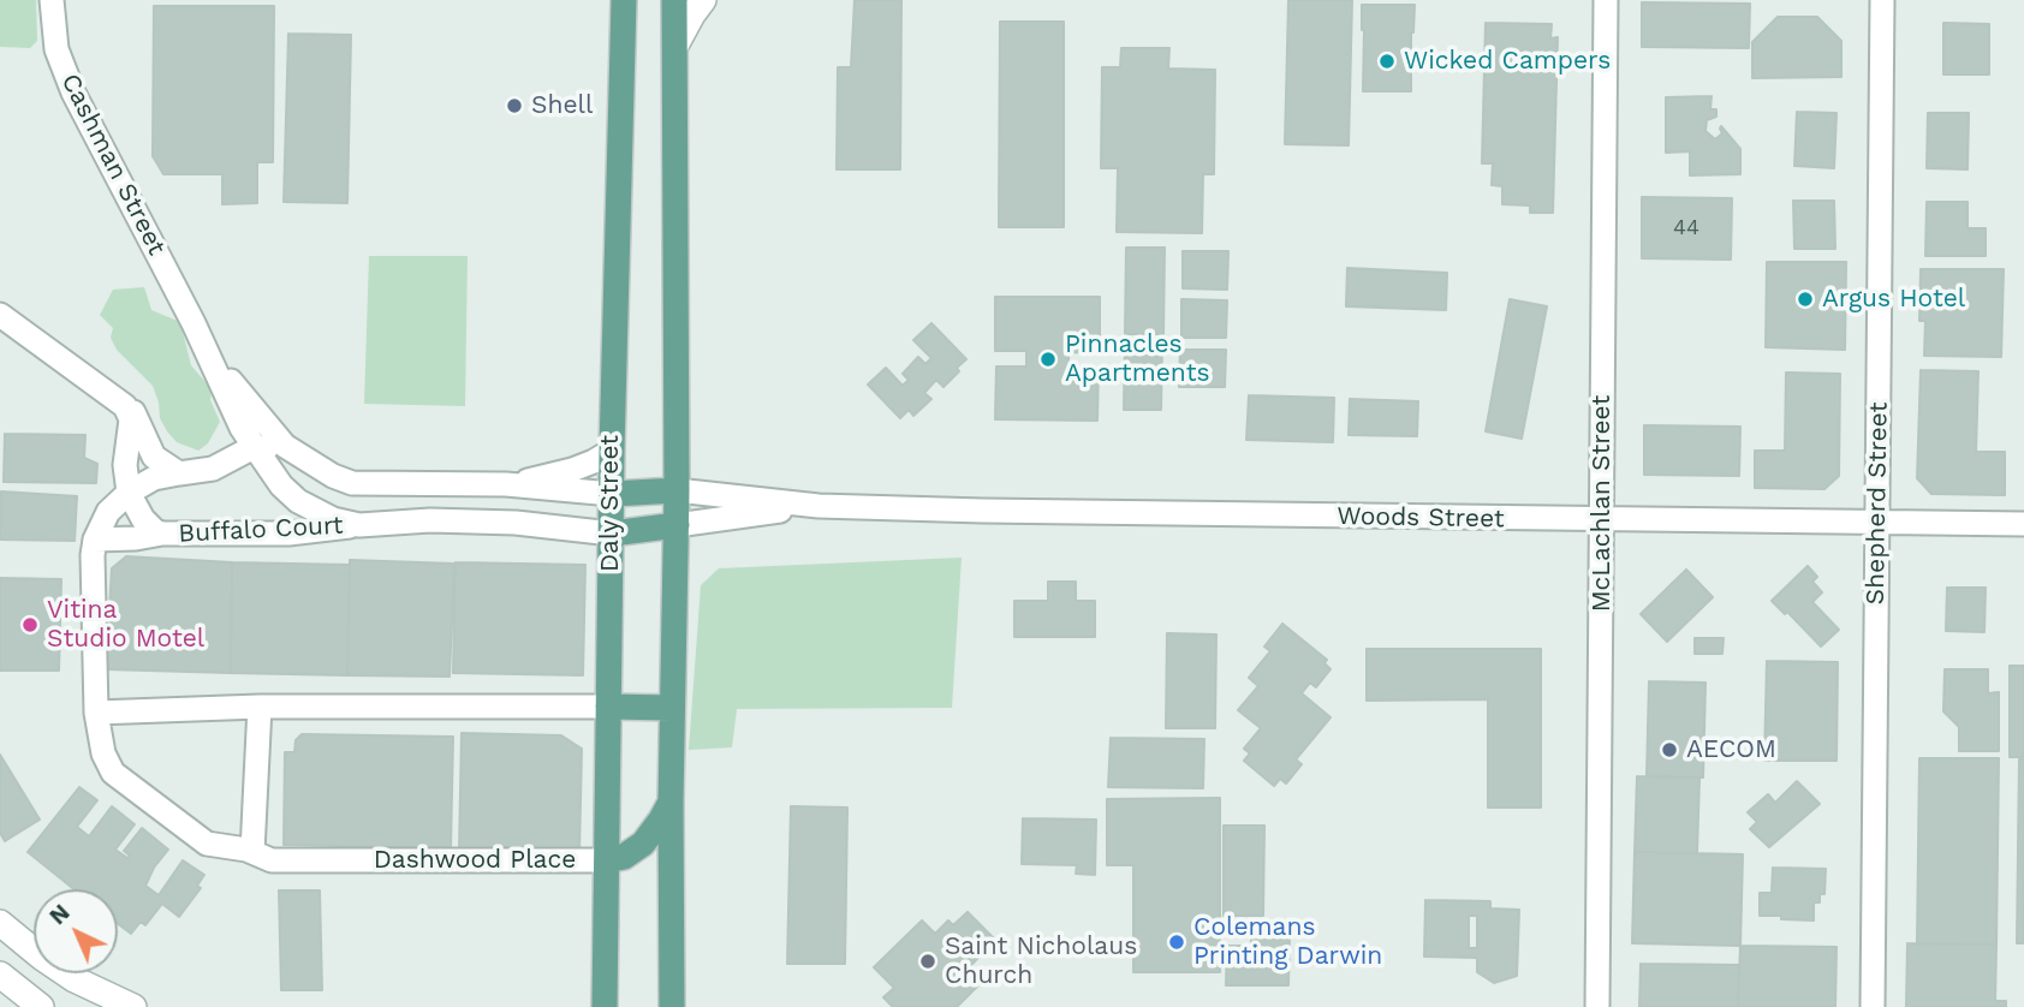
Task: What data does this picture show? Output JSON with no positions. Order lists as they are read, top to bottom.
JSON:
{
  "streets": {
    "main road": ["Daly Street", "Dashwood Place"],
    "street": [
      "Cashman Street",
      "McLachlan Street",
      "Shepherd Street",
      "Woods Street",
      "Buffalo Court"
    ]
  },
  "crossings": [
    ["Daly Street", "Dashwood Place"],
    ["McLachlan Street", "Woods Street"],
    ["Shepherd Street", "Woods Street"],
    ["Buffalo Court", "Dashwood Place"]
  ],
  "places": [
    "Wicked Campers",
    "Shell",
    "Argus Hotel",
    "Pinnacles Apartments",
    "Vitina Studio Motel",
    "AECOM",
    "Colemans Printing Darwin",
    "Saint Nicholaus Church"
  ],
  "house_numbers": ["44"],
  "north": "top left"
}
